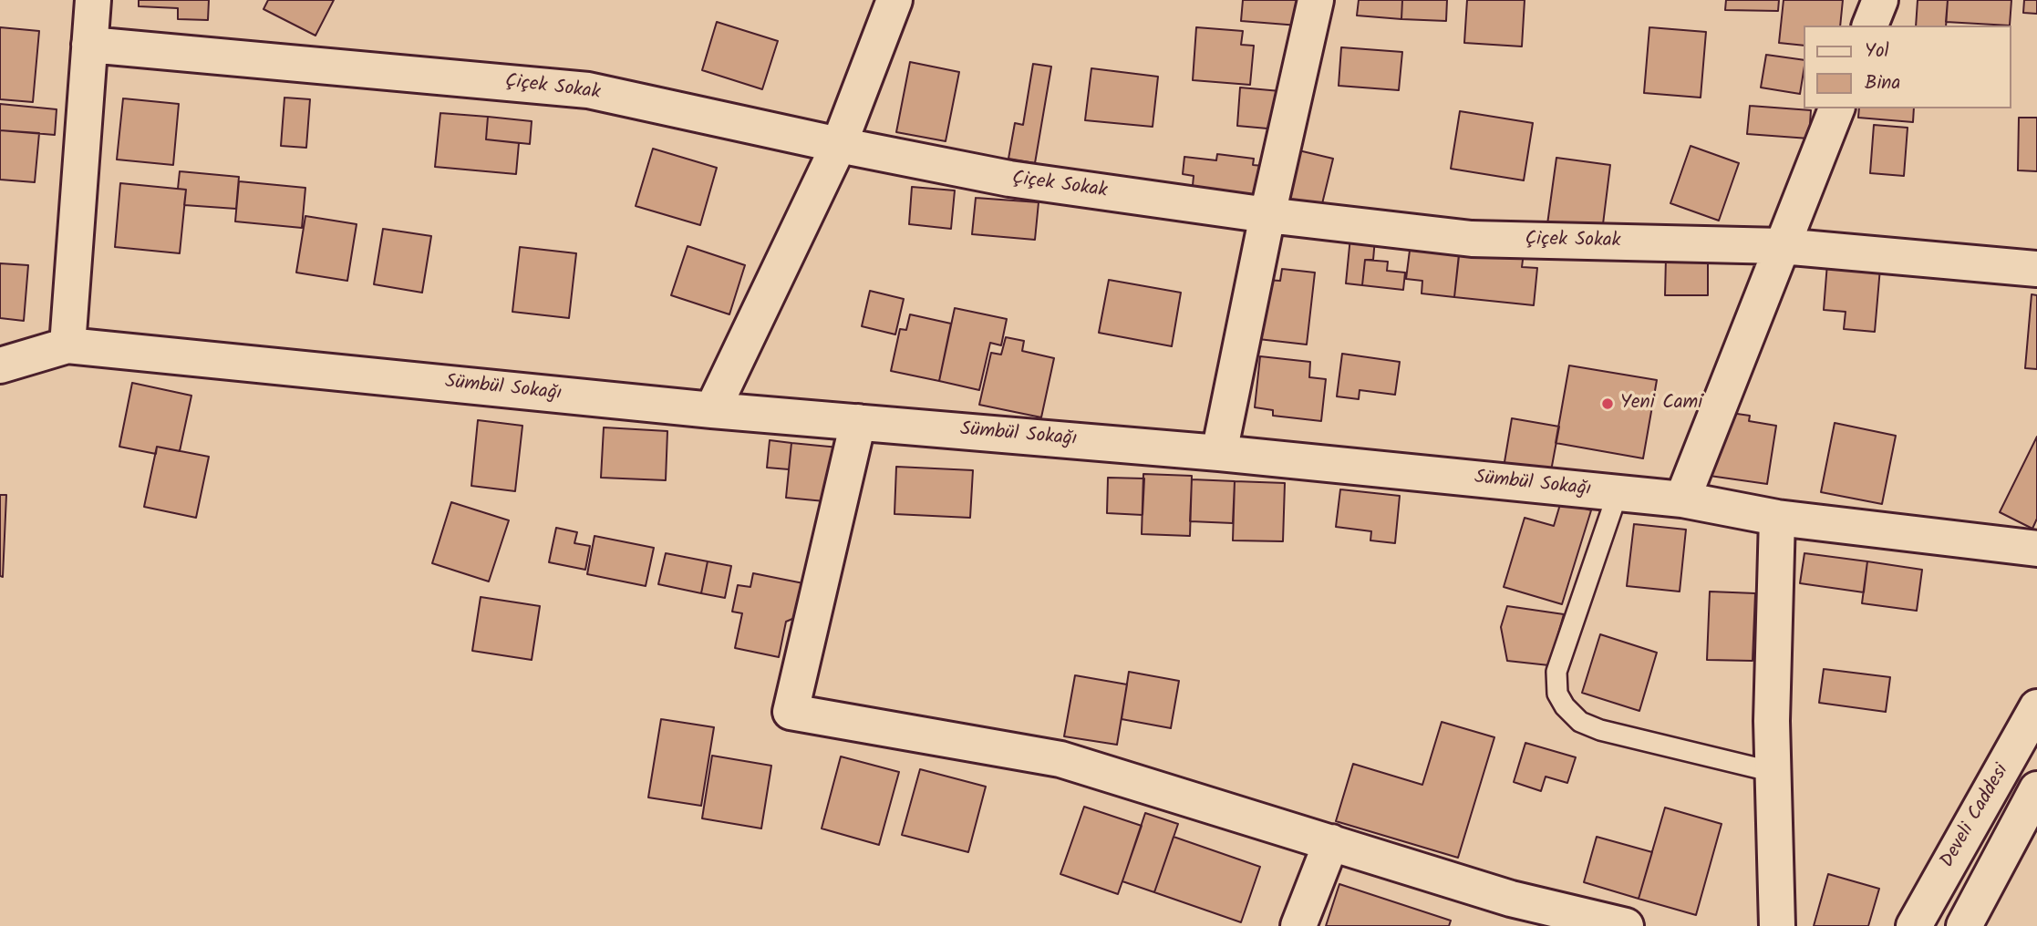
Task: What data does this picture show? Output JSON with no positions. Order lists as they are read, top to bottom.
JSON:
{
  "streets": {
    "street": ["Çiçek Sokak", "Sümbül Sokağı", "Develi Caddesi"]
  },
  "places": ["Yeni Cami"],
  "legend": ["Yol", "Bina"]
}
